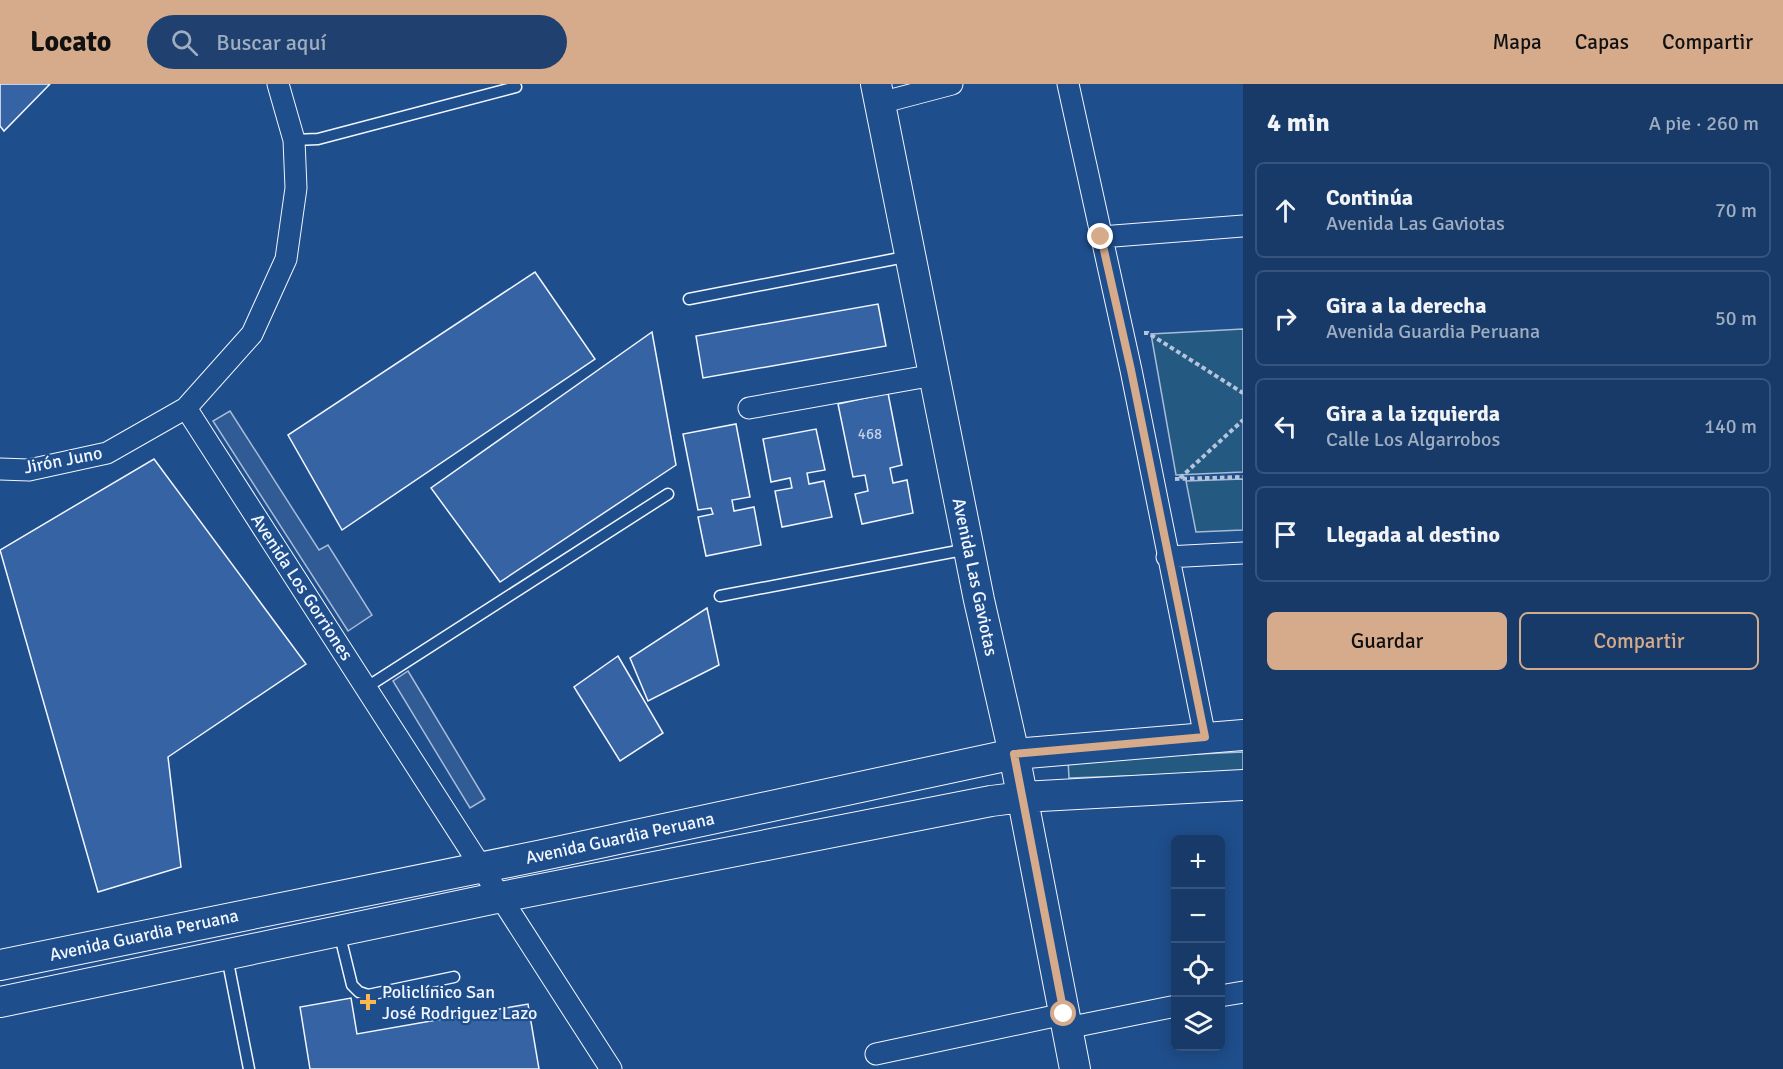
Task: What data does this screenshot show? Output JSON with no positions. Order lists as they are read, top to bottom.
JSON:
{
  "streets": {
    "street": [
      "Jirón Juno",
      "Avenida Las Gaviotas",
      "Avenida Los Gorriones",
      "Avenida Guardia Peruana"
    ]
  },
  "crossings": [
    ["Jirón Juno", "Avenida Los Gorriones"],
    ["Avenida Las Gaviotas", "Avenida Guardia Peruana"],
    ["Avenida Los Gorriones", "Avenida Guardia Peruana"]
  ],
  "places": {
    "health": ["Policlínico San José Rodriguez Lazo"]
  },
  "house_numbers": ["468"],
  "page": {
    "header": "Locato",
    "search": "Buscar aquí",
    "nav": ["Mapa", "Capas", "Compartir"],
    "heading": ["4 min", "A pie · 260 m"],
    "list": [
      ["Continúa", "Avenida Las Gaviotas", "70 m"],
      ["Gira a la derecha", "Avenida Guardia Peruana", "50 m"],
      ["Gira a la izquierda", "Calle Los Algarrobos", "140 m"],
      "Llegada al destino"
    ],
    "buttons": ["Guardar", "Compartir"],
    "map_buttons": ["+", "−"]
  }
}
